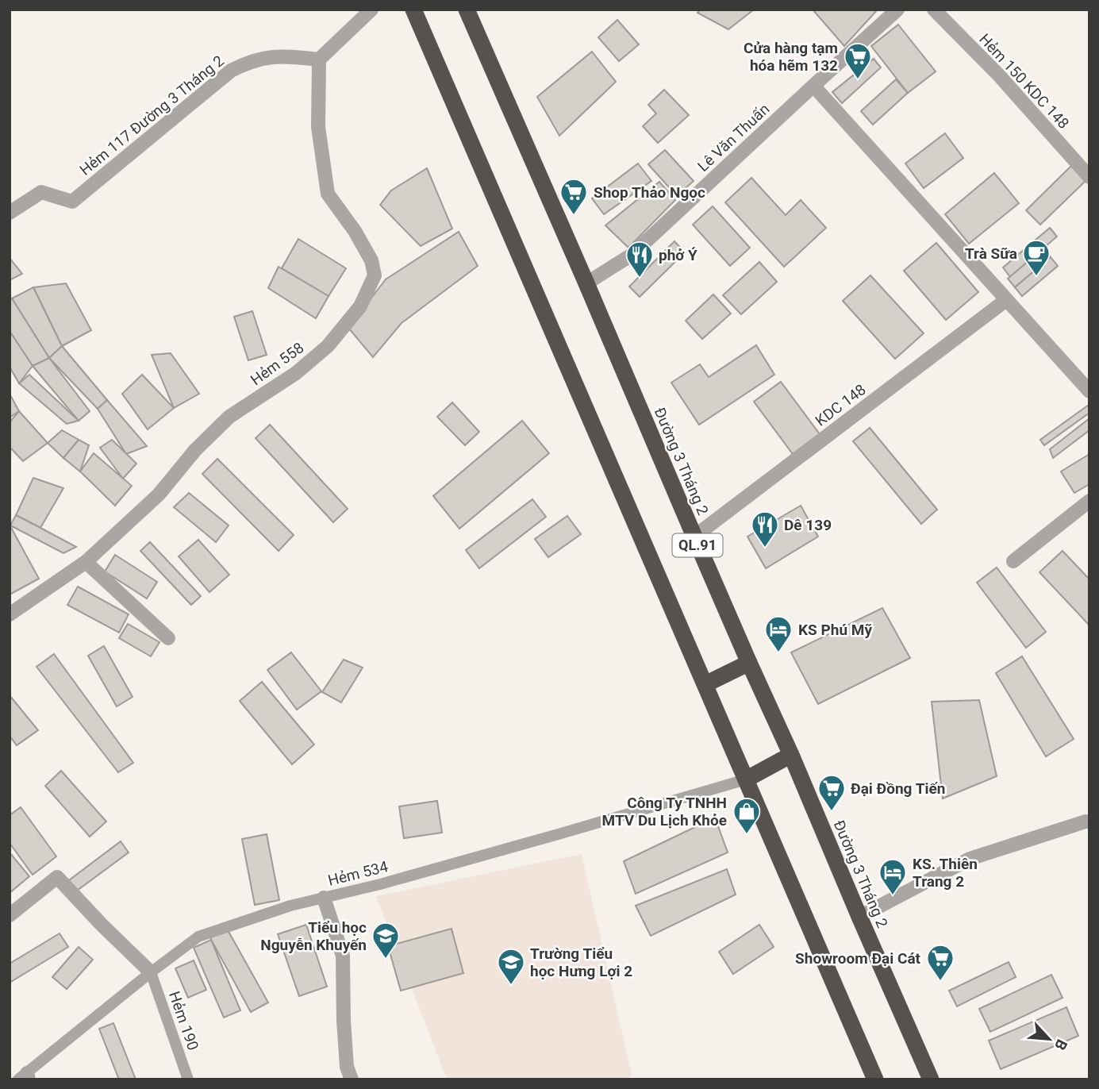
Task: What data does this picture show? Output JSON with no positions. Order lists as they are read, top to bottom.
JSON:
{
  "streets": {
    "highway": ["Đường 3 Tháng 2", "QL.91"],
    "street": [
      "Hẻm 150 KDC 148",
      "Hẻm 117 Đường 3 Tháng 2",
      "Lê Văn Thuấn",
      "Hẻm 558",
      "KDC 148"
    ],
    "lane": ["Hẻm 534", "Hẻm 190"]
  },
  "crossings": [
    ["Hẻm 117 Đường 3 Tháng 2", "Hẻm 558"],
    ["Lê Văn Thuấn", "Đường 3 Tháng 2"],
    ["KDC 148", "Đường 3 Tháng 2"],
    ["QL.91", "Hẻm 534"],
    ["Hẻm 534", "Hẻm 190"]
  ],
  "places": {
    "supermarket": [
      "Cửa hàng tạm hóa hẽm 132",
      "Shop Thảo Ngọc",
      "Đại Đồng Tiến",
      "Showroom Đại Cát"
    ],
    "cafe": ["Trà Sữa"],
    "restaurant": ["phở Ý", "Dê 139"],
    "hotel": ["KS Phú Mỹ", "KS. Thiên Trang 2"],
    "shop": ["Công Ty TNHH MTV Du Lịch Khỏe"],
    "school or university": ["Tiểu học Nguyễn Khuyến", "Trường Tiểu học Hưng Lợi 2"]
  },
  "north": "bottom right"
}
